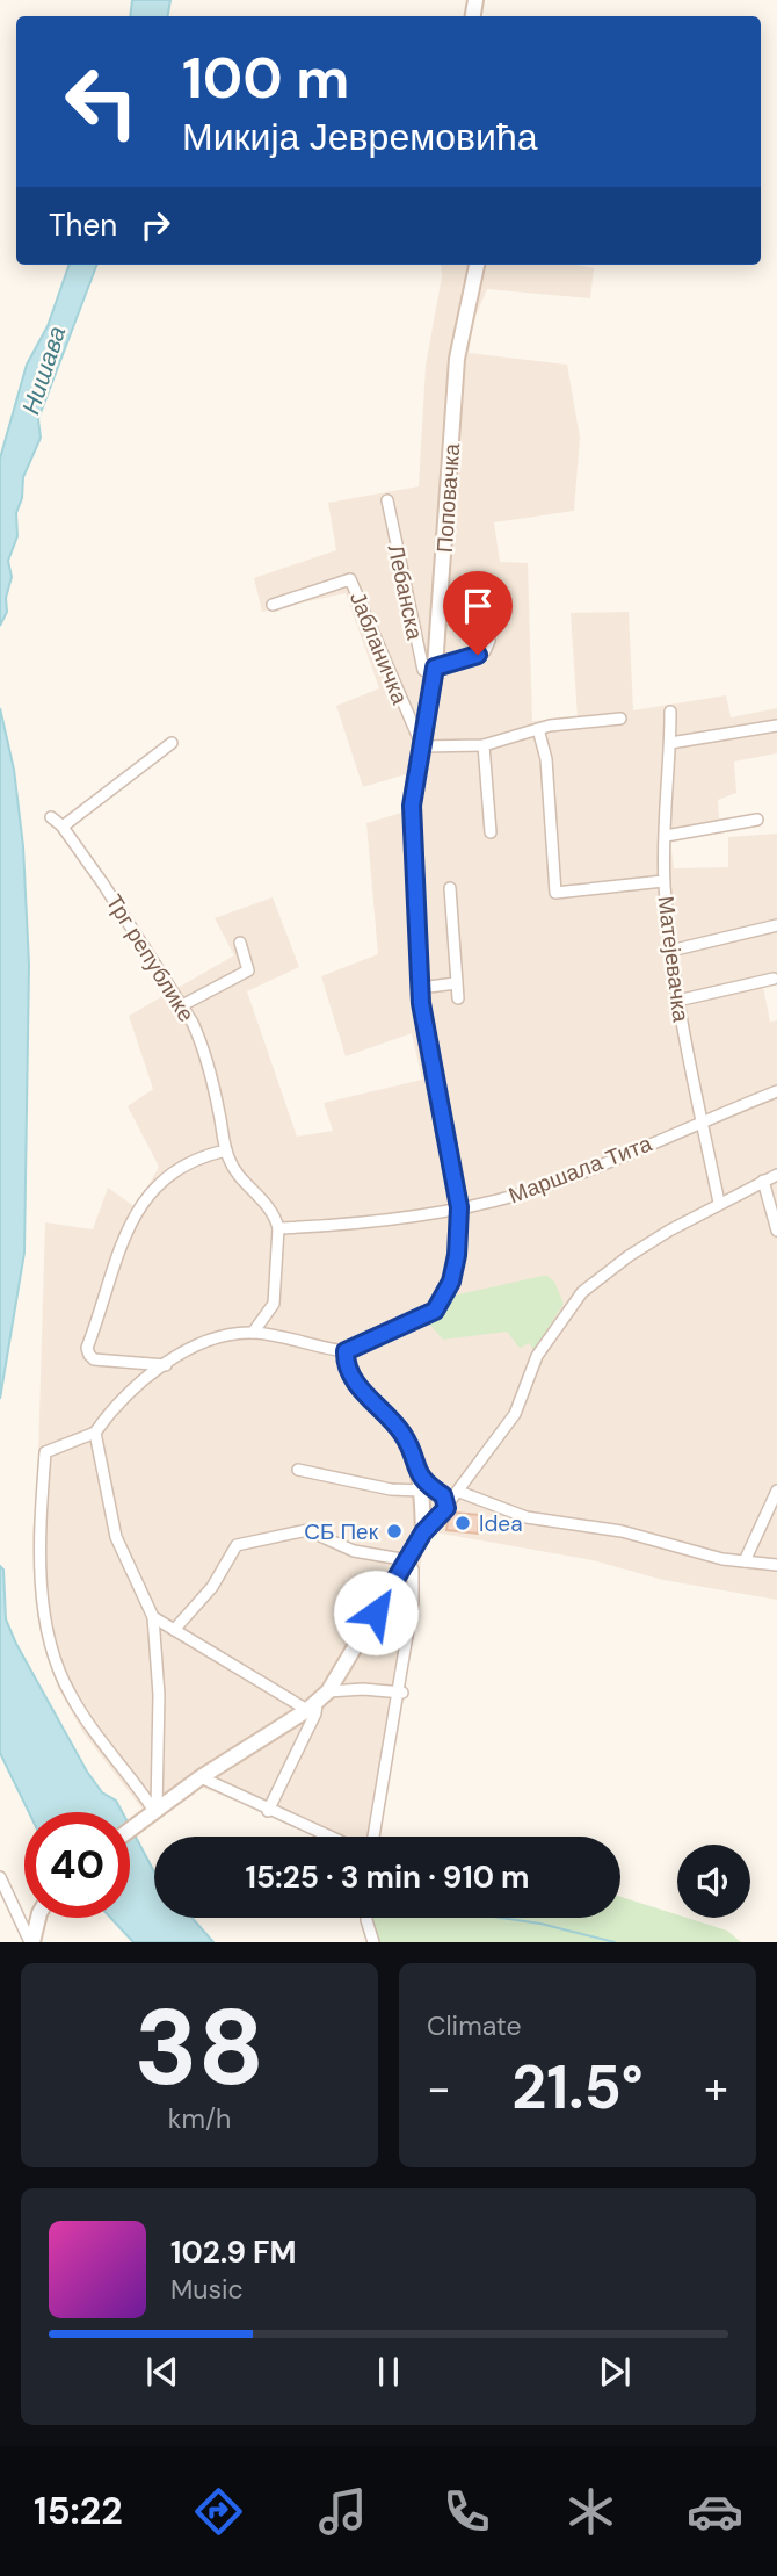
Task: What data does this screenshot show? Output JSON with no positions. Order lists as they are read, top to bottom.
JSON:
{
  "streets": {
    "street": [
      "Поповачка",
      "Лебанска",
      "Јабланичка",
      "Трг републике",
      "Матејевачка",
      "Маршала Тита"
    ]
  },
  "crossings": [
    ["Поповачка", "Лебанска"],
    ["Поповачка", "Јабланичка"],
    ["Поповачка", "Маршала Тита"],
    ["Трг републике", "Маршала Тита"],
    ["Матејевачка", "Маршала Тита"]
  ],
  "water": ["Нишава"],
  "places": ["Idea", "СБ Пек"],
  "page": {
    "turn": ["100 m", "Микија Јевремовића"],
    "then": "Then",
    "limit": "40",
    "trip": "15:25 · 3 min · 910 m",
    "tile": [
      ["38", "km/h"],
      "Climate"
    ],
    "heat": ["−", "21.5°", "+"],
    "song": ["102.9 FM", "Music"],
    "tabs": "15:22"
  }
}
